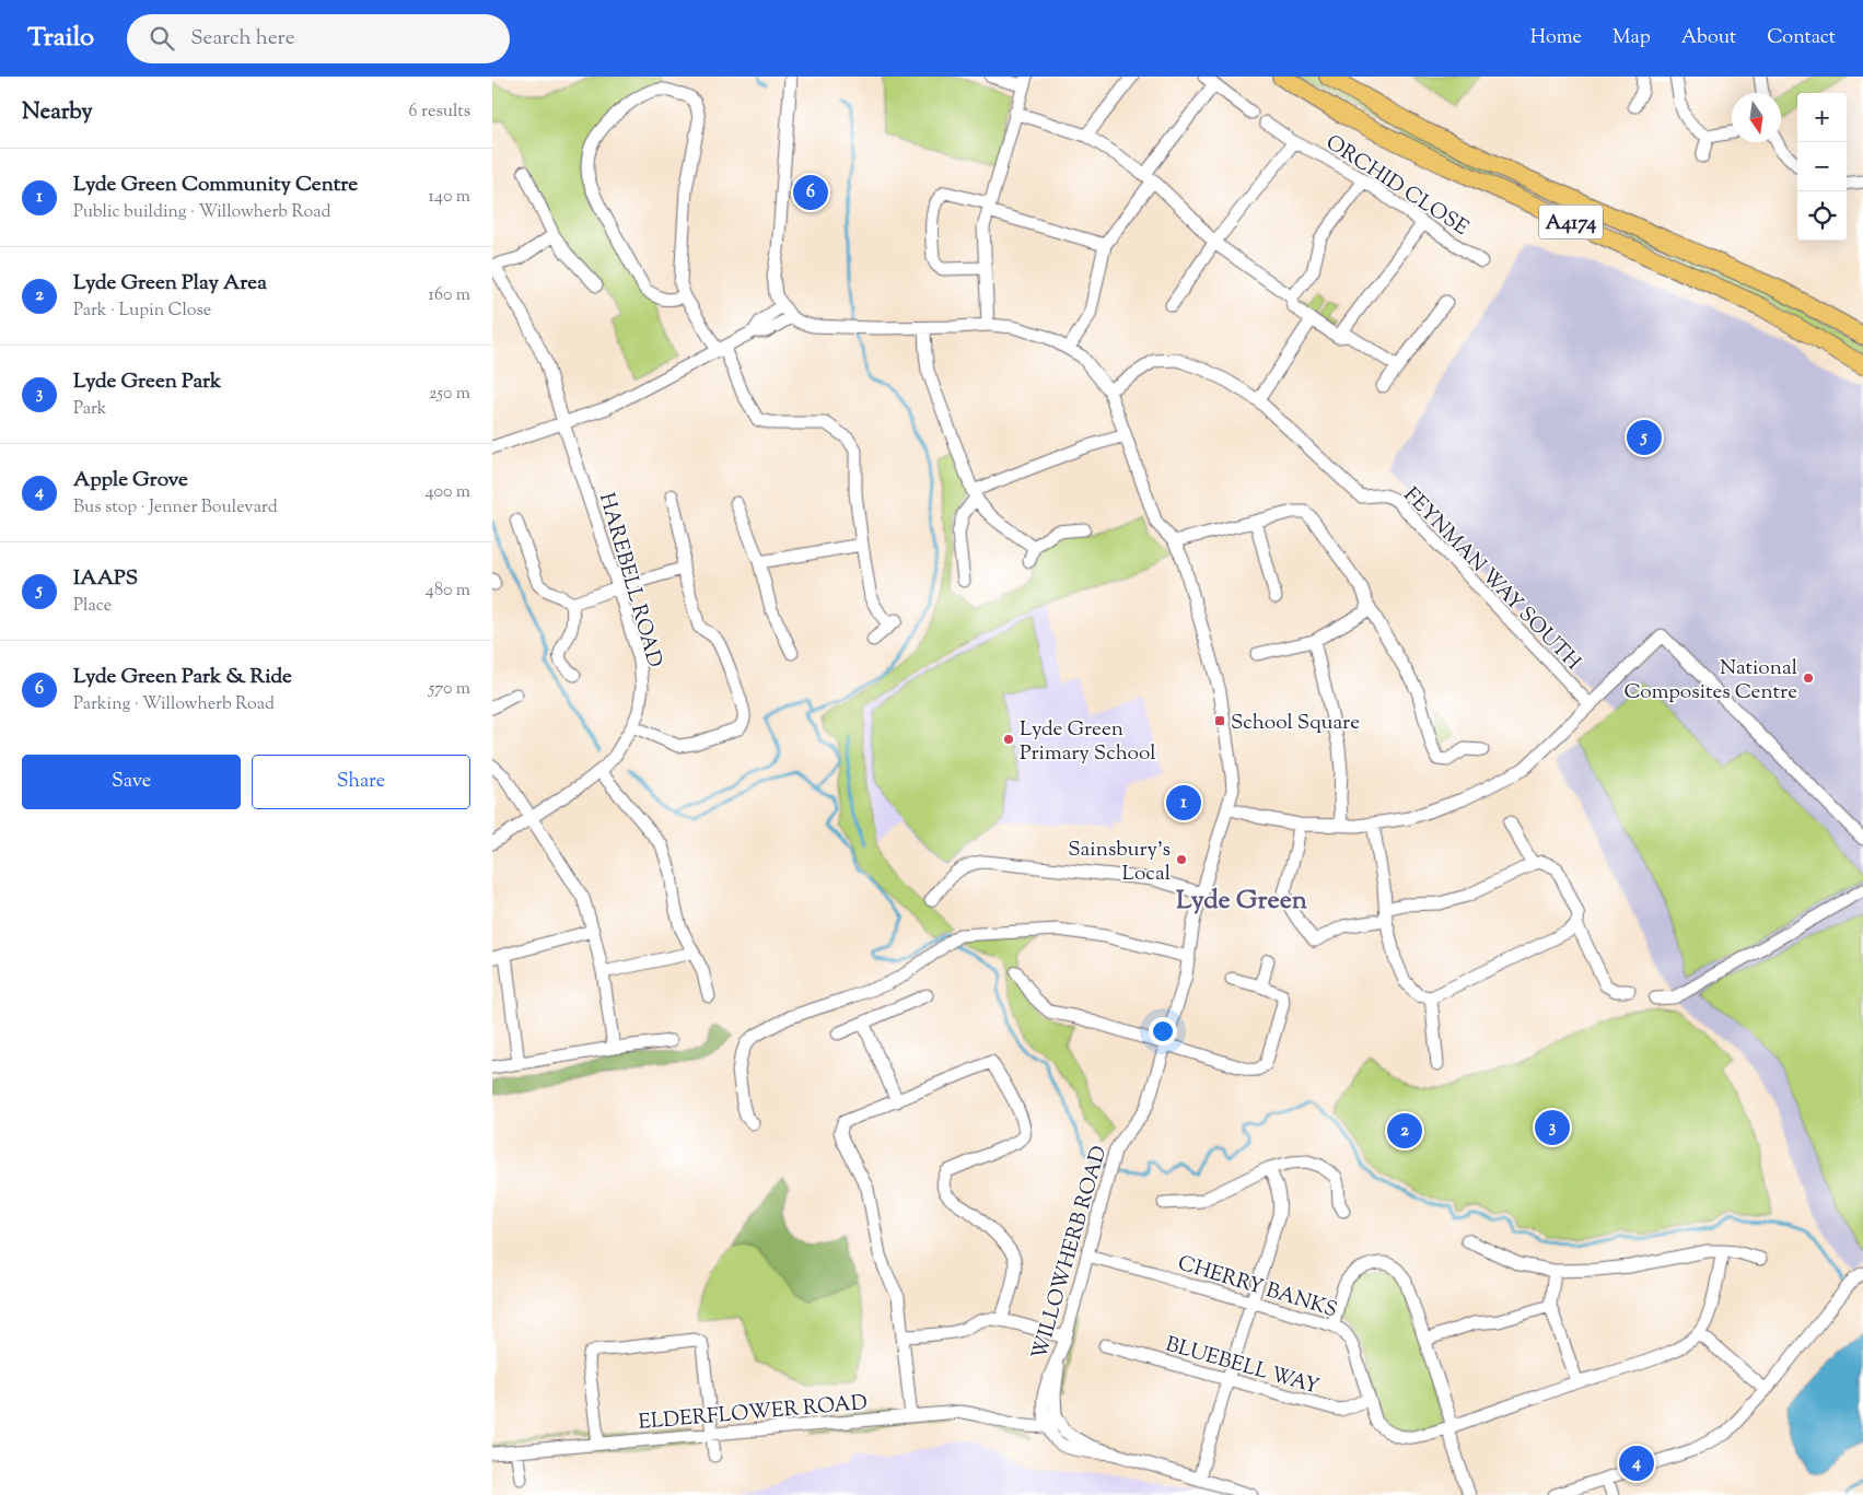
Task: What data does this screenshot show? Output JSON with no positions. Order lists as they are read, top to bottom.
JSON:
{
  "streets": {
    "highway": ["A4174"],
    "street": [
      "ORCHID CLOSE",
      "FEYNMAN WAY SOUTH",
      "HAREBELL ROAD",
      "WILLOWHERB ROAD",
      "CHERRY BANKS",
      "BLUEBELL WAY",
      "ELDERFLOWER ROAD"
    ]
  },
  "crossings": [
    ["WILLOWHERB ROAD", "CHERRY BANKS"],
    ["CHERRY BANKS", "BLUEBELL WAY"]
  ],
  "districts": ["Lyde Green"],
  "places": {
    "other": ["National Composites Centre", "Lyde Green Primary School", "Sainsbury's Local"],
    "transit": ["School Square"]
  },
  "north": "bottom",
  "page": {
    "header": "Trailo",
    "search": "Search here",
    "nav": [
      "Home",
      "Map",
      "About",
      "Contact"
    ],
    "heading": ["Nearby", "6 results"],
    "map_buttons": ["+", "−"],
    "list": [
      {
        "mark": "1",
        "name": "Lyde Green Community Centre",
        "note": "Public building · Willowherb Road",
        "value": "140 m"
      },
      {
        "mark": "2",
        "name": "Lyde Green Play Area",
        "note": "Park · Lupin Close",
        "value": "160 m"
      },
      {
        "mark": "3",
        "name": "Lyde Green Park",
        "note": "Park",
        "value": "250 m"
      },
      {
        "mark": "4",
        "name": "Apple Grove",
        "note": "Bus stop · Jenner Boulevard",
        "value": "400 m"
      },
      {
        "mark": "5",
        "name": "IAAPS",
        "note": "Place",
        "value": "480 m"
      },
      {
        "mark": "6",
        "name": "Lyde Green Park & Ride",
        "note": "Parking · Willowherb Road",
        "value": "570 m"
      }
    ],
    "pins": [
      "6",
      "5",
      "1",
      "3",
      "2",
      "4"
    ],
    "buttons": ["Save", "Share"]
  }
}
